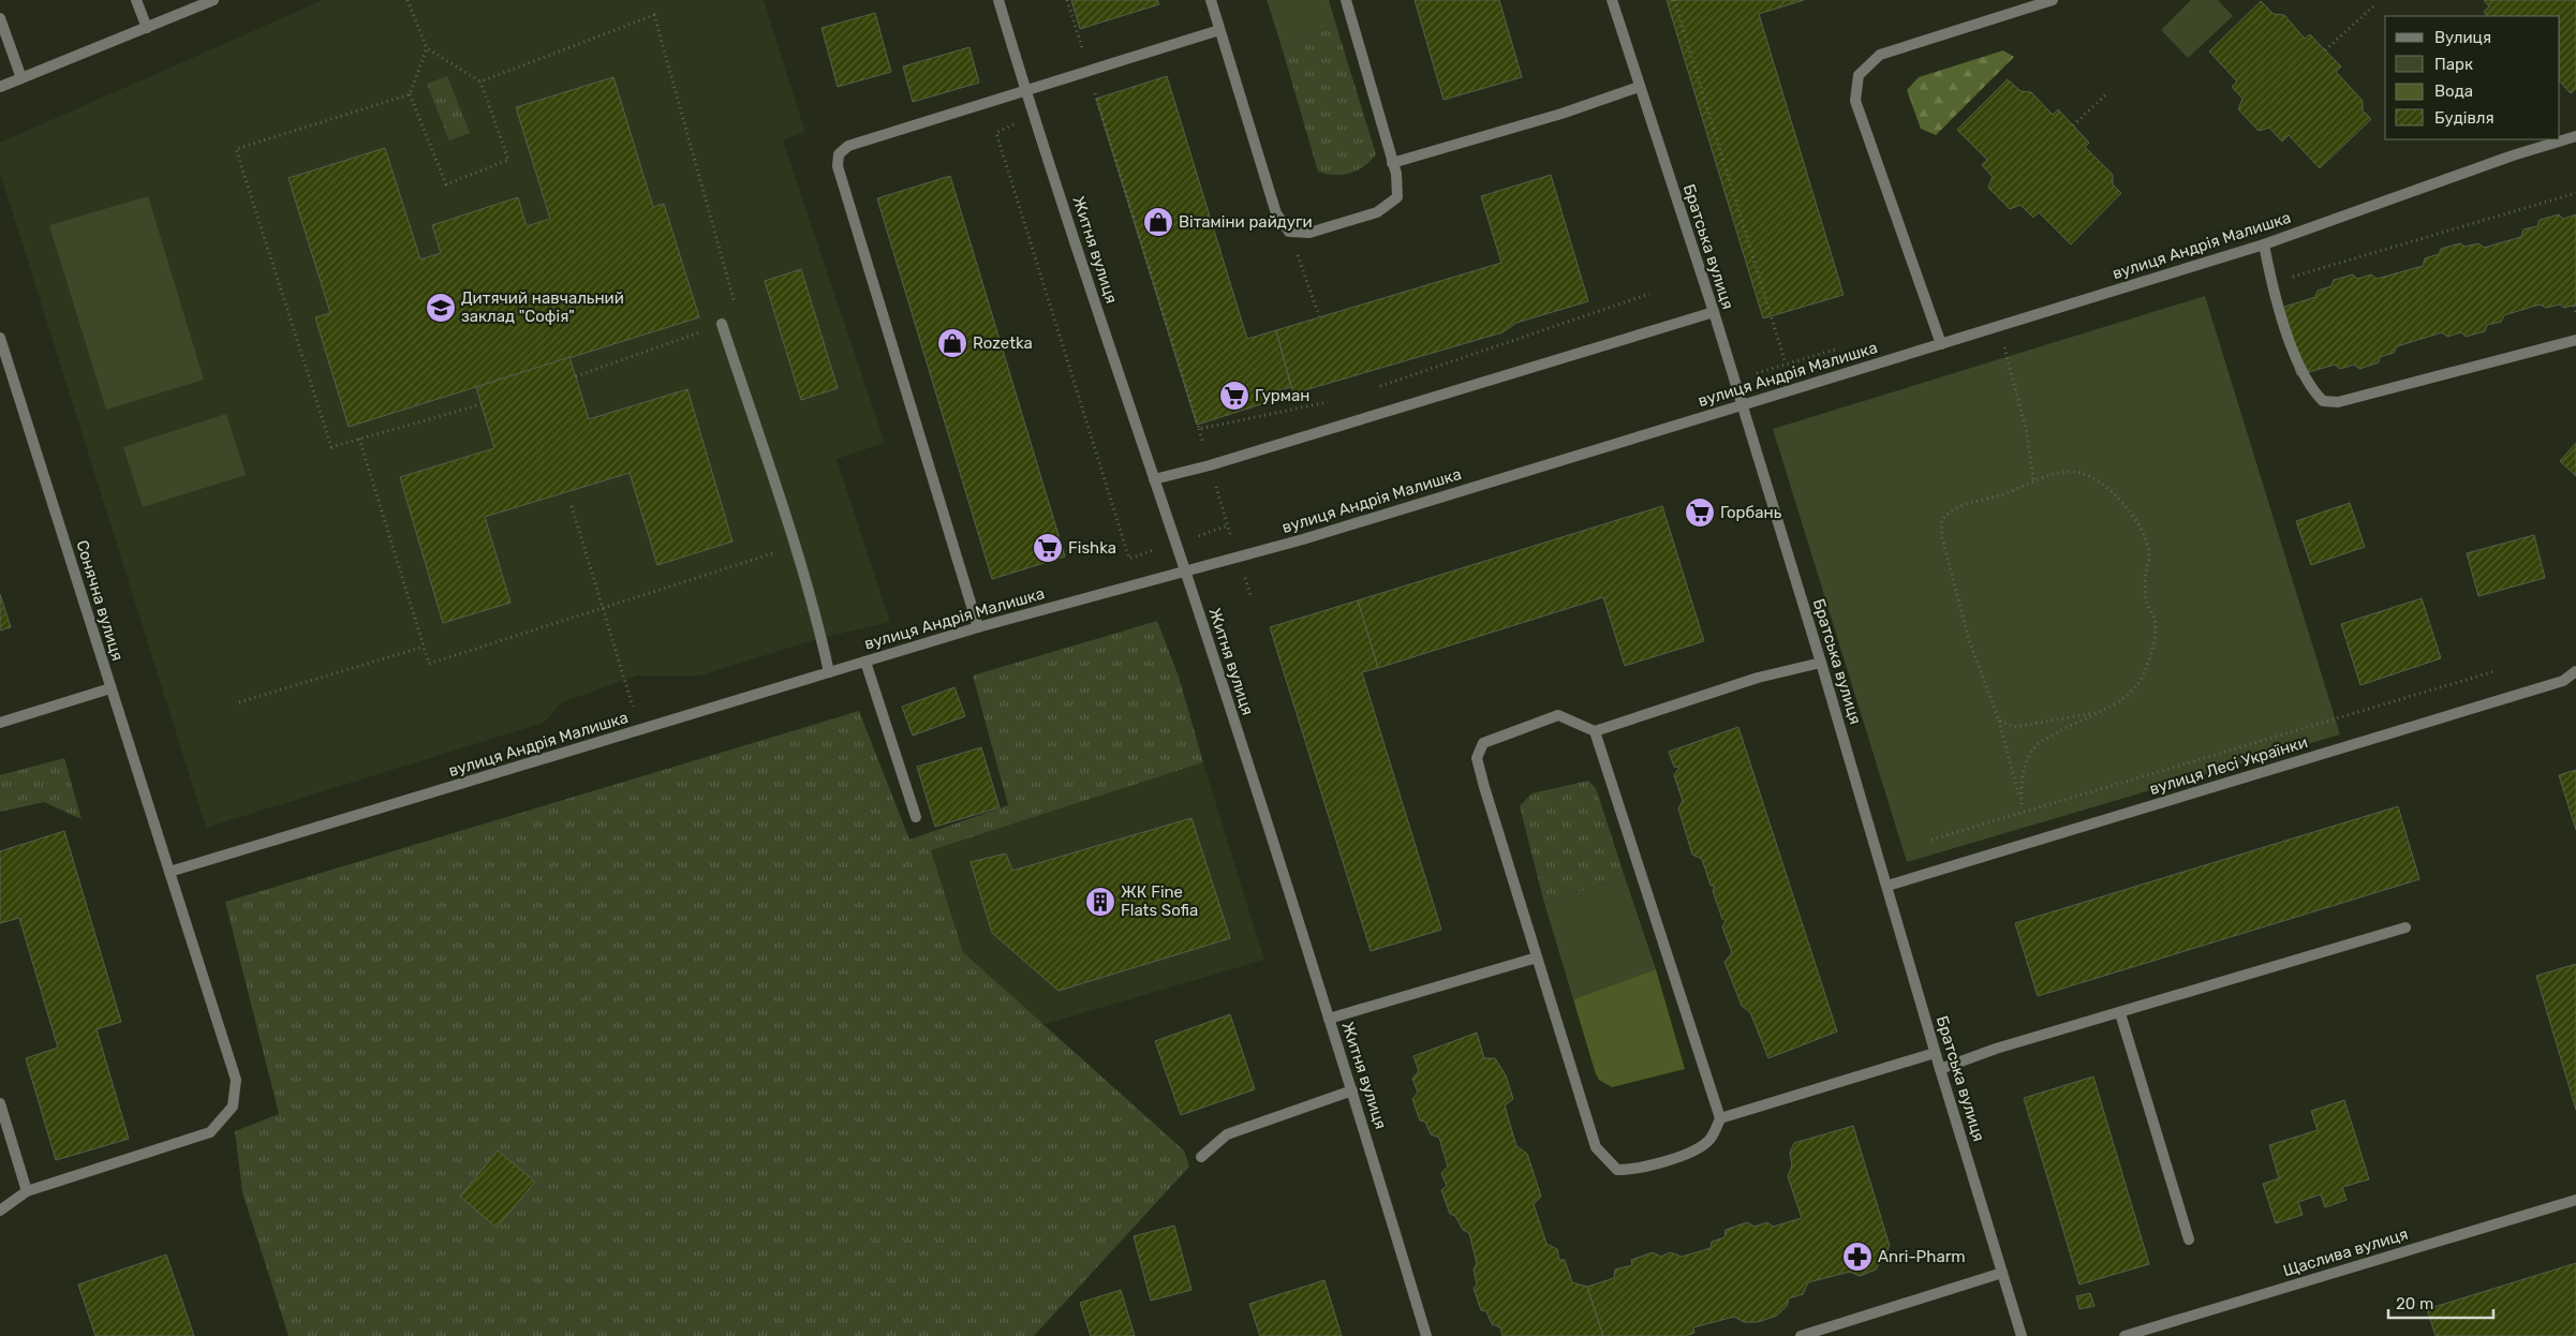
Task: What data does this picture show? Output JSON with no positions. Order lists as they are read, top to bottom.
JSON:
{
  "streets": {
    "street": [
      "вулиця Андрія Малишка",
      "Братська вулиця",
      "Житня вулиця",
      "Сонячна вулиця",
      "вулиця Лесі Українки",
      "Щаслива вулиця"
    ]
  },
  "crossings": [
    ["вулиця Андрія Малишка", "Братська вулиця"],
    ["вулиця Андрія Малишка", "Житня вулиця"],
    ["вулиця Андрія Малишка", "Сонячна вулиця"],
    ["Братська вулиця", "вулиця Лесі Українки"]
  ],
  "places": {
    "shop": ["Вітаміни райдуги", "Rozetka"],
    "school or university": ["Дитячий навчальний заклад \"Софія\""],
    "supermarket": ["Гурман", "Горбань", "Fishka"],
    "building": ["ЖК Fine Flats Sofia"],
    "pharmacy": ["Anri-Pharm"]
  },
  "legend": [
    "Вулиця",
    "Парк",
    "Вода",
    "Будівля"
  ],
  "scale_bar": "20 m"
}
